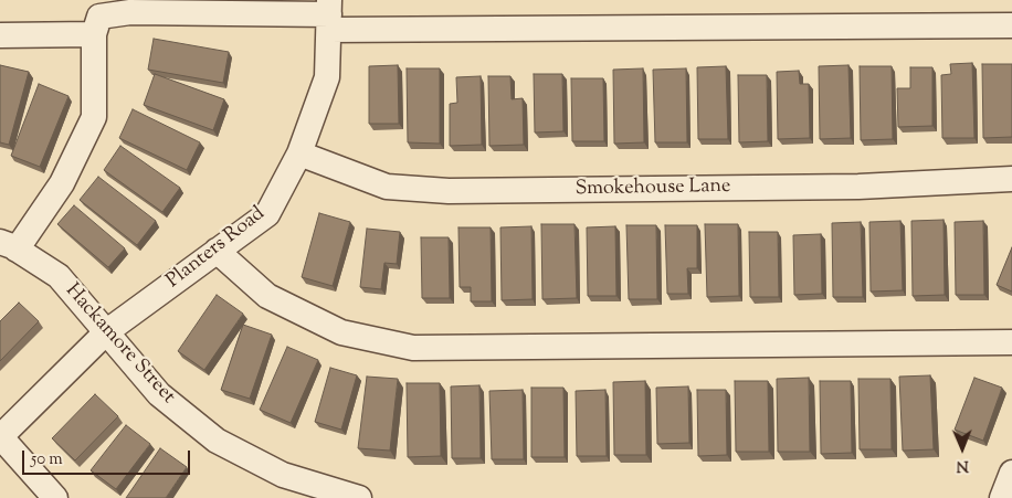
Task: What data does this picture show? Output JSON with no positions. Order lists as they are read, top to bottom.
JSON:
{
  "streets": {
    "street": ["Smokehouse Lane", "Planters Road", "Hackamore Street"]
  },
  "crossings": [
    ["Smokehouse Lane", "Planters Road"],
    ["Planters Road", "Hackamore Street"]
  ],
  "scale_bar": "50 m",
  "north": "bottom"
}
